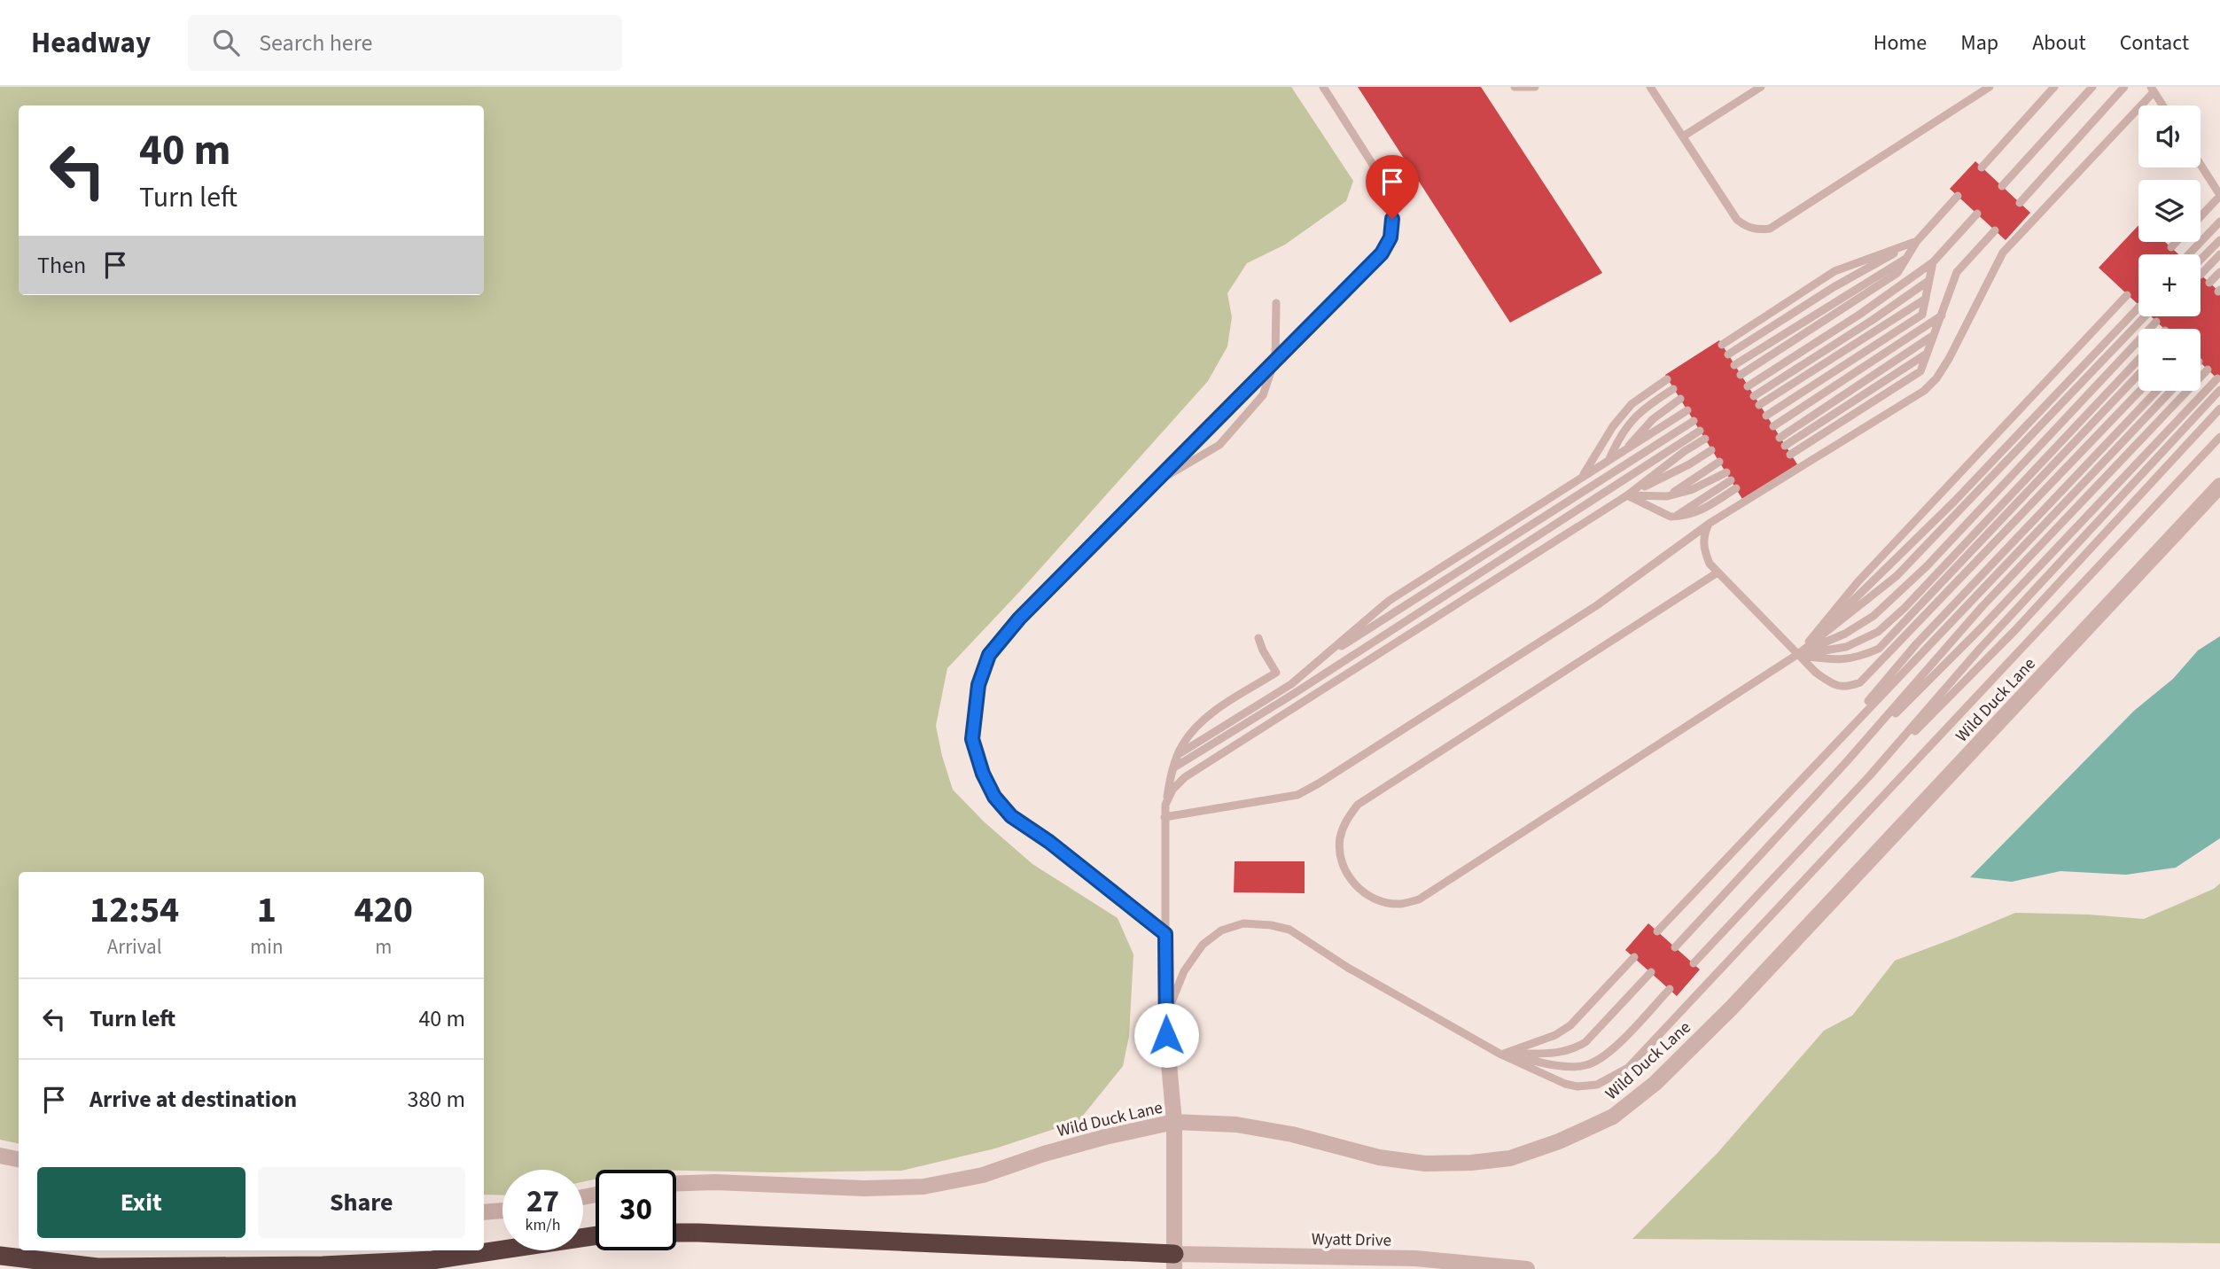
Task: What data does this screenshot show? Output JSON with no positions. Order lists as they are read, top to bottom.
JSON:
{
  "streets": {
    "street": ["Wild Duck Lane", "Wyatt Drive"]
  },
  "page": {
    "header": "Headway",
    "search": "Search here",
    "nav": [
      "Home",
      "Map",
      "About",
      "Contact"
    ],
    "map_buttons": ["+", "−"],
    "turn": ["40 m", "Turn left"],
    "then": "Then",
    "eta": [
      "12:54",
      "Arrival",
      "1",
      "min",
      "420",
      "m"
    ],
    "list": [
      {
        "name": "Turn left",
        "value": "40 m"
      },
      {
        "name": "Arrive at destination",
        "value": "380 m"
      }
    ],
    "buttons": ["Exit", "Share"],
    "speed": "27 km/h",
    "limit": "30"
  }
}
